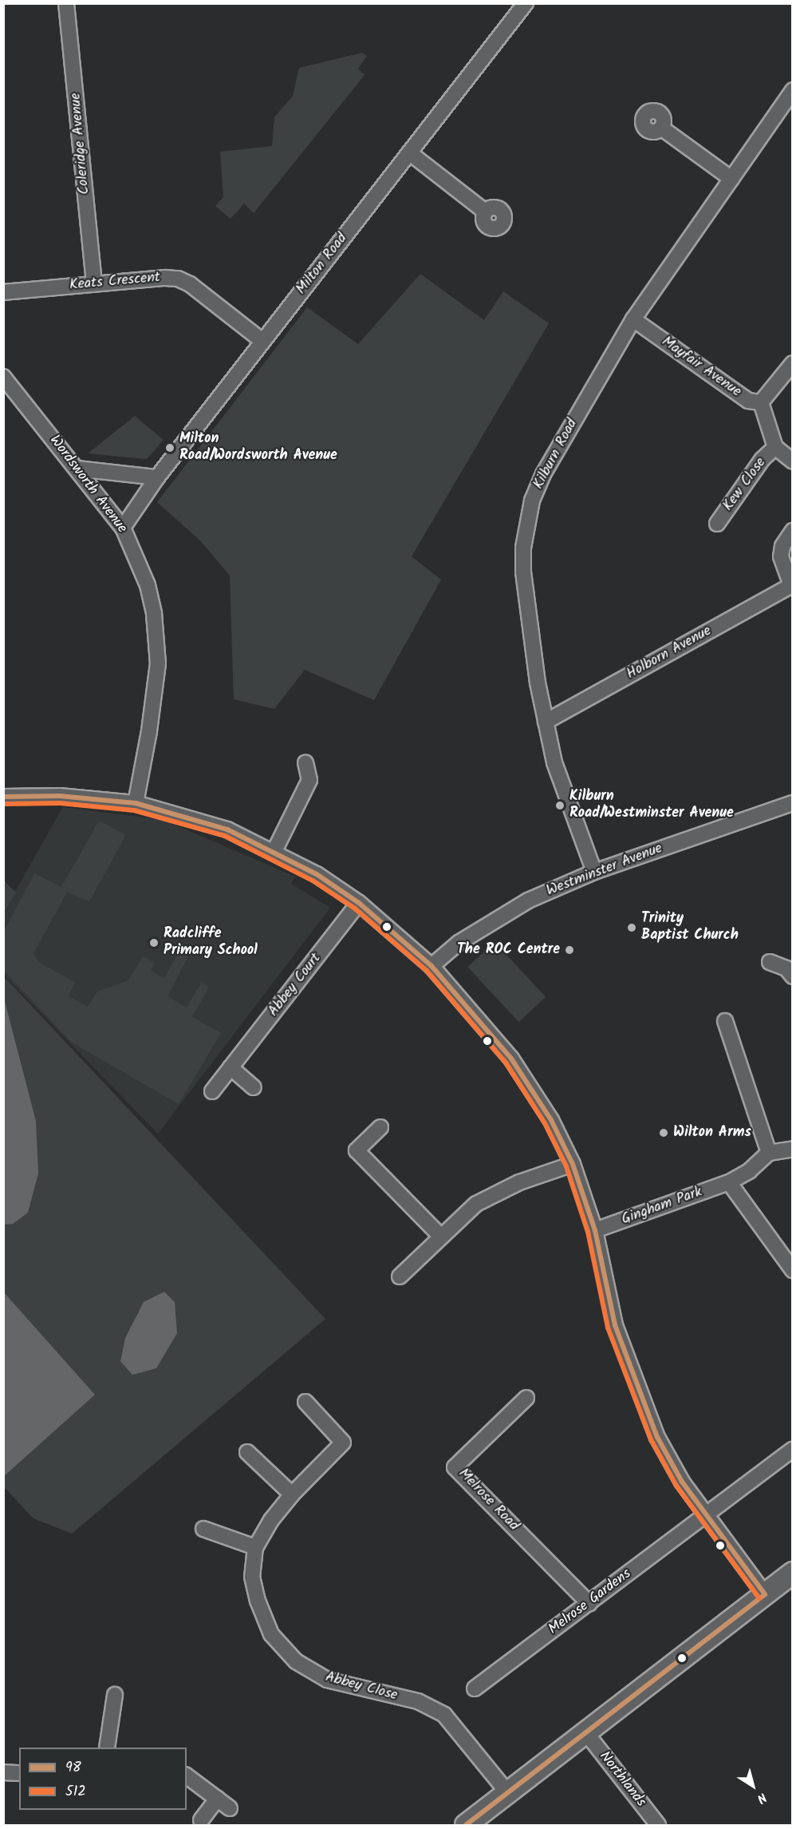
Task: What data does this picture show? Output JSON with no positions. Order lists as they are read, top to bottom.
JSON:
{
  "streets": {
    "street": [
      "Coleridge Avenue",
      "Milton Road",
      "Keats Crescent",
      "Mayfair Avenue",
      "Kilburn Road",
      "Wordsworth Avenue",
      "Kew Close",
      "Holborn Avenue",
      "Westminster Avenue",
      "Abbey Court",
      "Gingham Park",
      "Melrose Road",
      "Melrose Gardens",
      "Abbey Close",
      "Northlands"
    ]
  },
  "crossings": [
    ["Coleridge Avenue", "Keats Crescent"],
    ["Milton Road", "Keats Crescent"],
    ["Milton Road", "Wordsworth Avenue"],
    ["Mayfair Avenue", "Kilburn Road"],
    ["Kilburn Road", "Holborn Avenue"],
    ["Kilburn Road", "Westminster Avenue"],
    ["Melrose Road", "Melrose Gardens"]
  ],
  "places": [
    "Milton Road/Wordsworth Avenue",
    "Kilburn Road/Westminster Avenue",
    "Trinity Baptist Church",
    "Radcliffe Primary School",
    "The ROC Centre",
    "Wilton Arms"
  ],
  "lines": ["transit line 98", "transit line 512"],
  "legend": ["98", "512"],
  "north": "bottom right"
}
